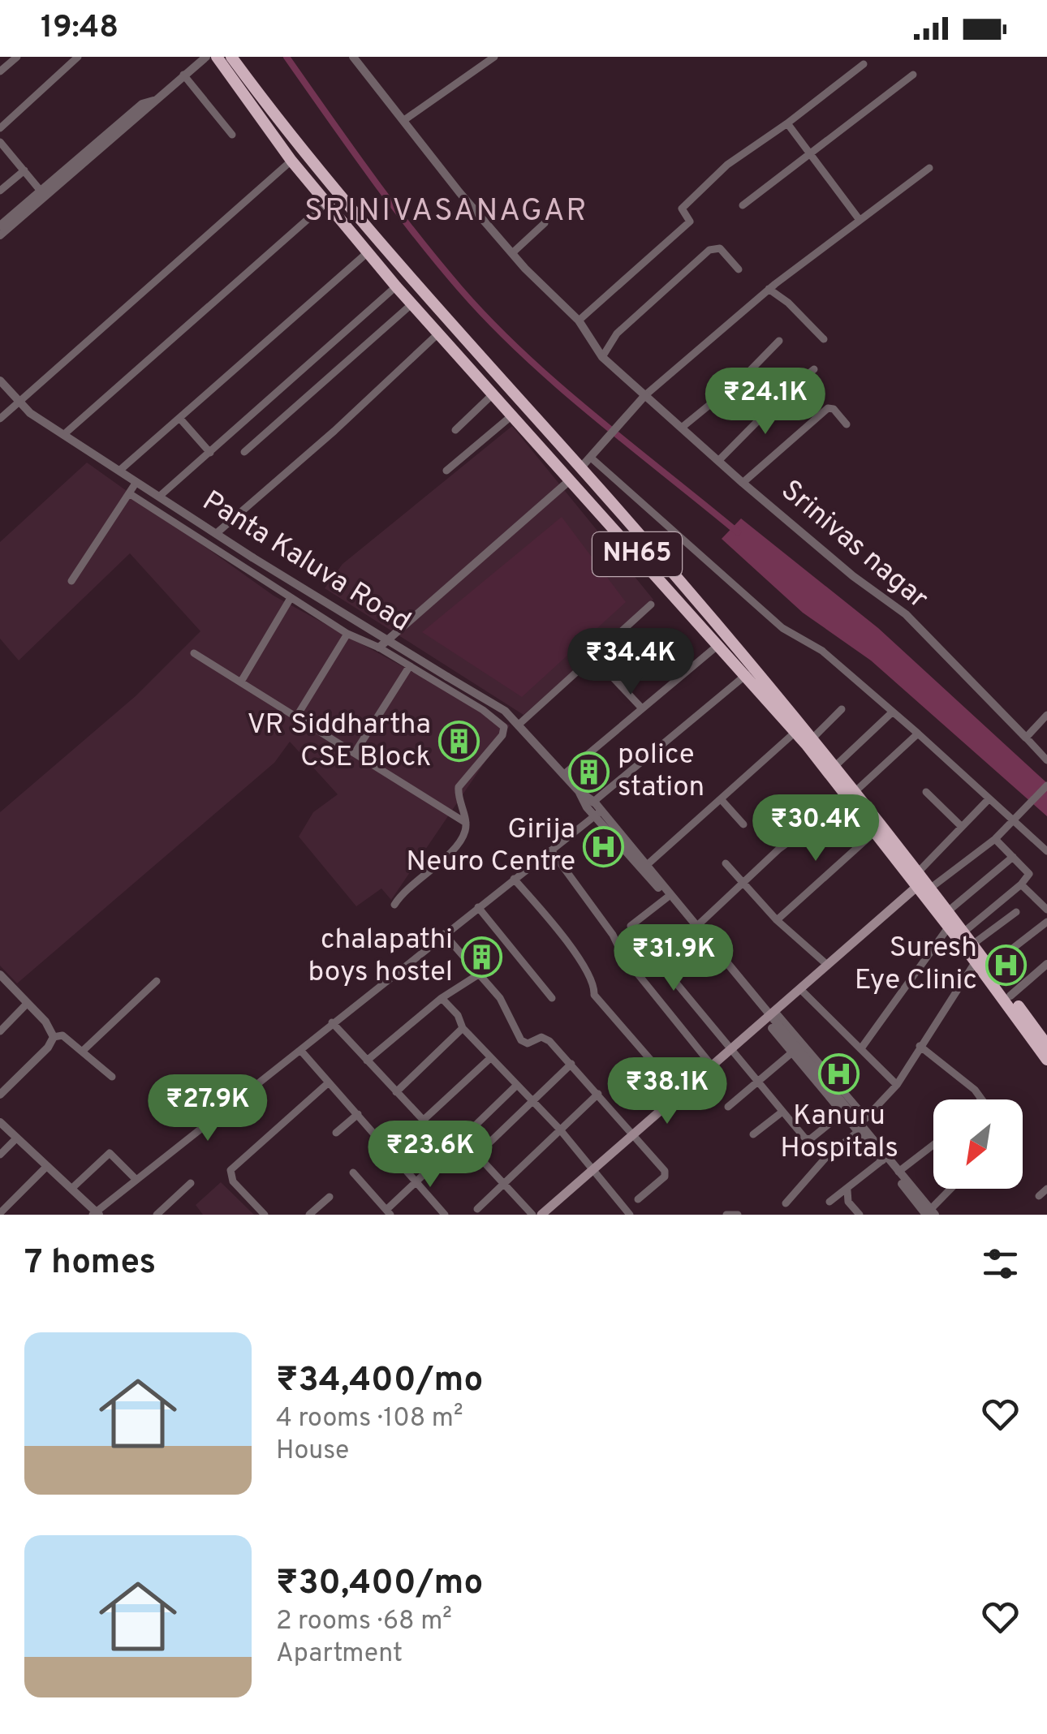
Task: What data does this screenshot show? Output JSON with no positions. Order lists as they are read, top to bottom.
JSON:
{
  "streets": {
    "highway": ["NH65"],
    "street": ["Srinivas nagar", "Panta Kaluva Road"]
  },
  "districts": ["SRINIVASANAGAR"],
  "places": {
    "building": ["VR Siddhartha CSE Block", "police station", "chalapathi boys hostel"],
    "hospital": ["Girija Neuro Centre", "Suresh Eye Clinic", "Kanuru Hospitals"]
  },
  "north": "bottom left",
  "page": {
    "status": "19:48",
    "price": [
      "₹24.1K",
      "₹34.4K",
      "₹30.4K",
      "₹31.9K",
      "₹38.1K",
      "₹27.9K",
      "₹23.6K"
    ],
    "heading": "7 homes",
    "list": [
      {
        "name": "₹34,400/mo",
        "note": "4 rooms · 108 m² · House"
      },
      {
        "name": "₹30,400/mo",
        "note": "2 rooms · 68 m² · Apartment"
      }
    ]
  }
}
